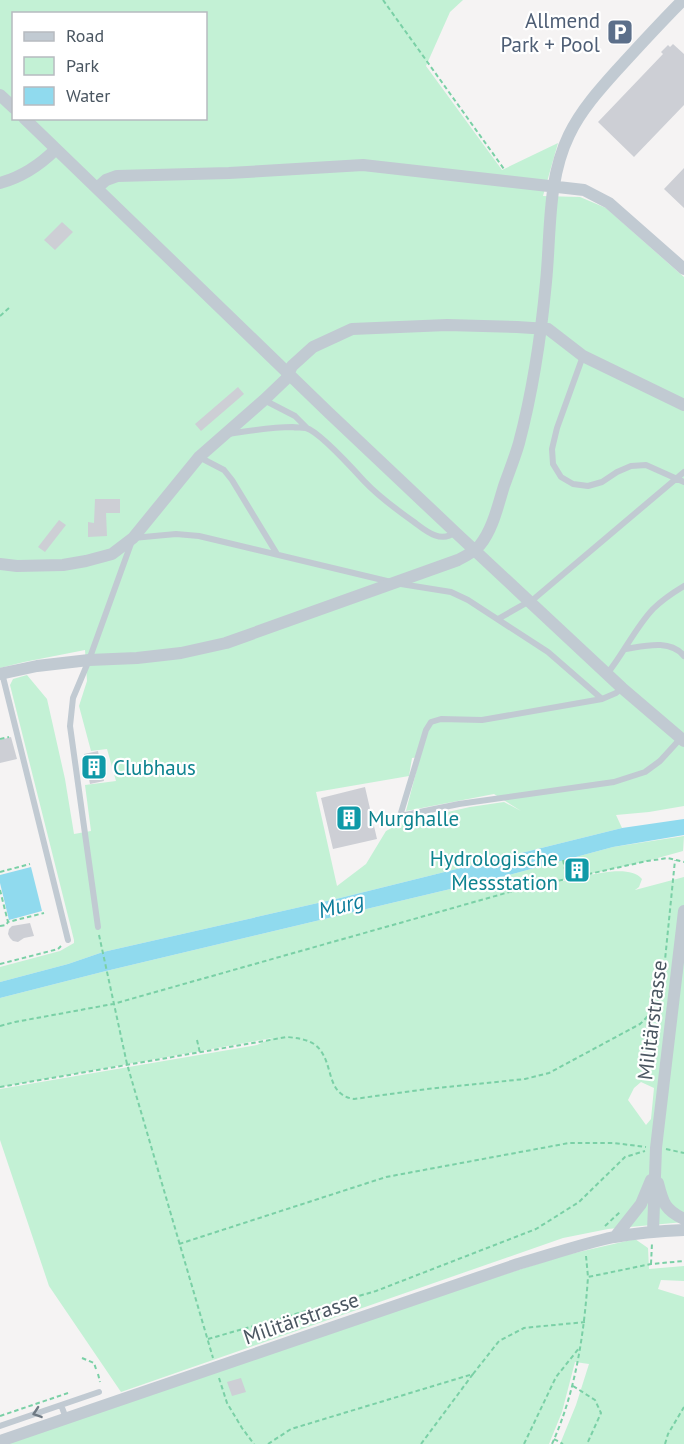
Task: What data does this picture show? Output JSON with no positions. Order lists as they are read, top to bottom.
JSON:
{
  "streets": {
    "street": ["Militärstrasse"]
  },
  "water": ["Murg"],
  "places": {
    "parking": ["Allmend Park + Pool"],
    "building": ["Clubhaus", "Murghalle", "Hydrologische Messstation"]
  },
  "legend": ["Road", "Park", "Water"]
}
